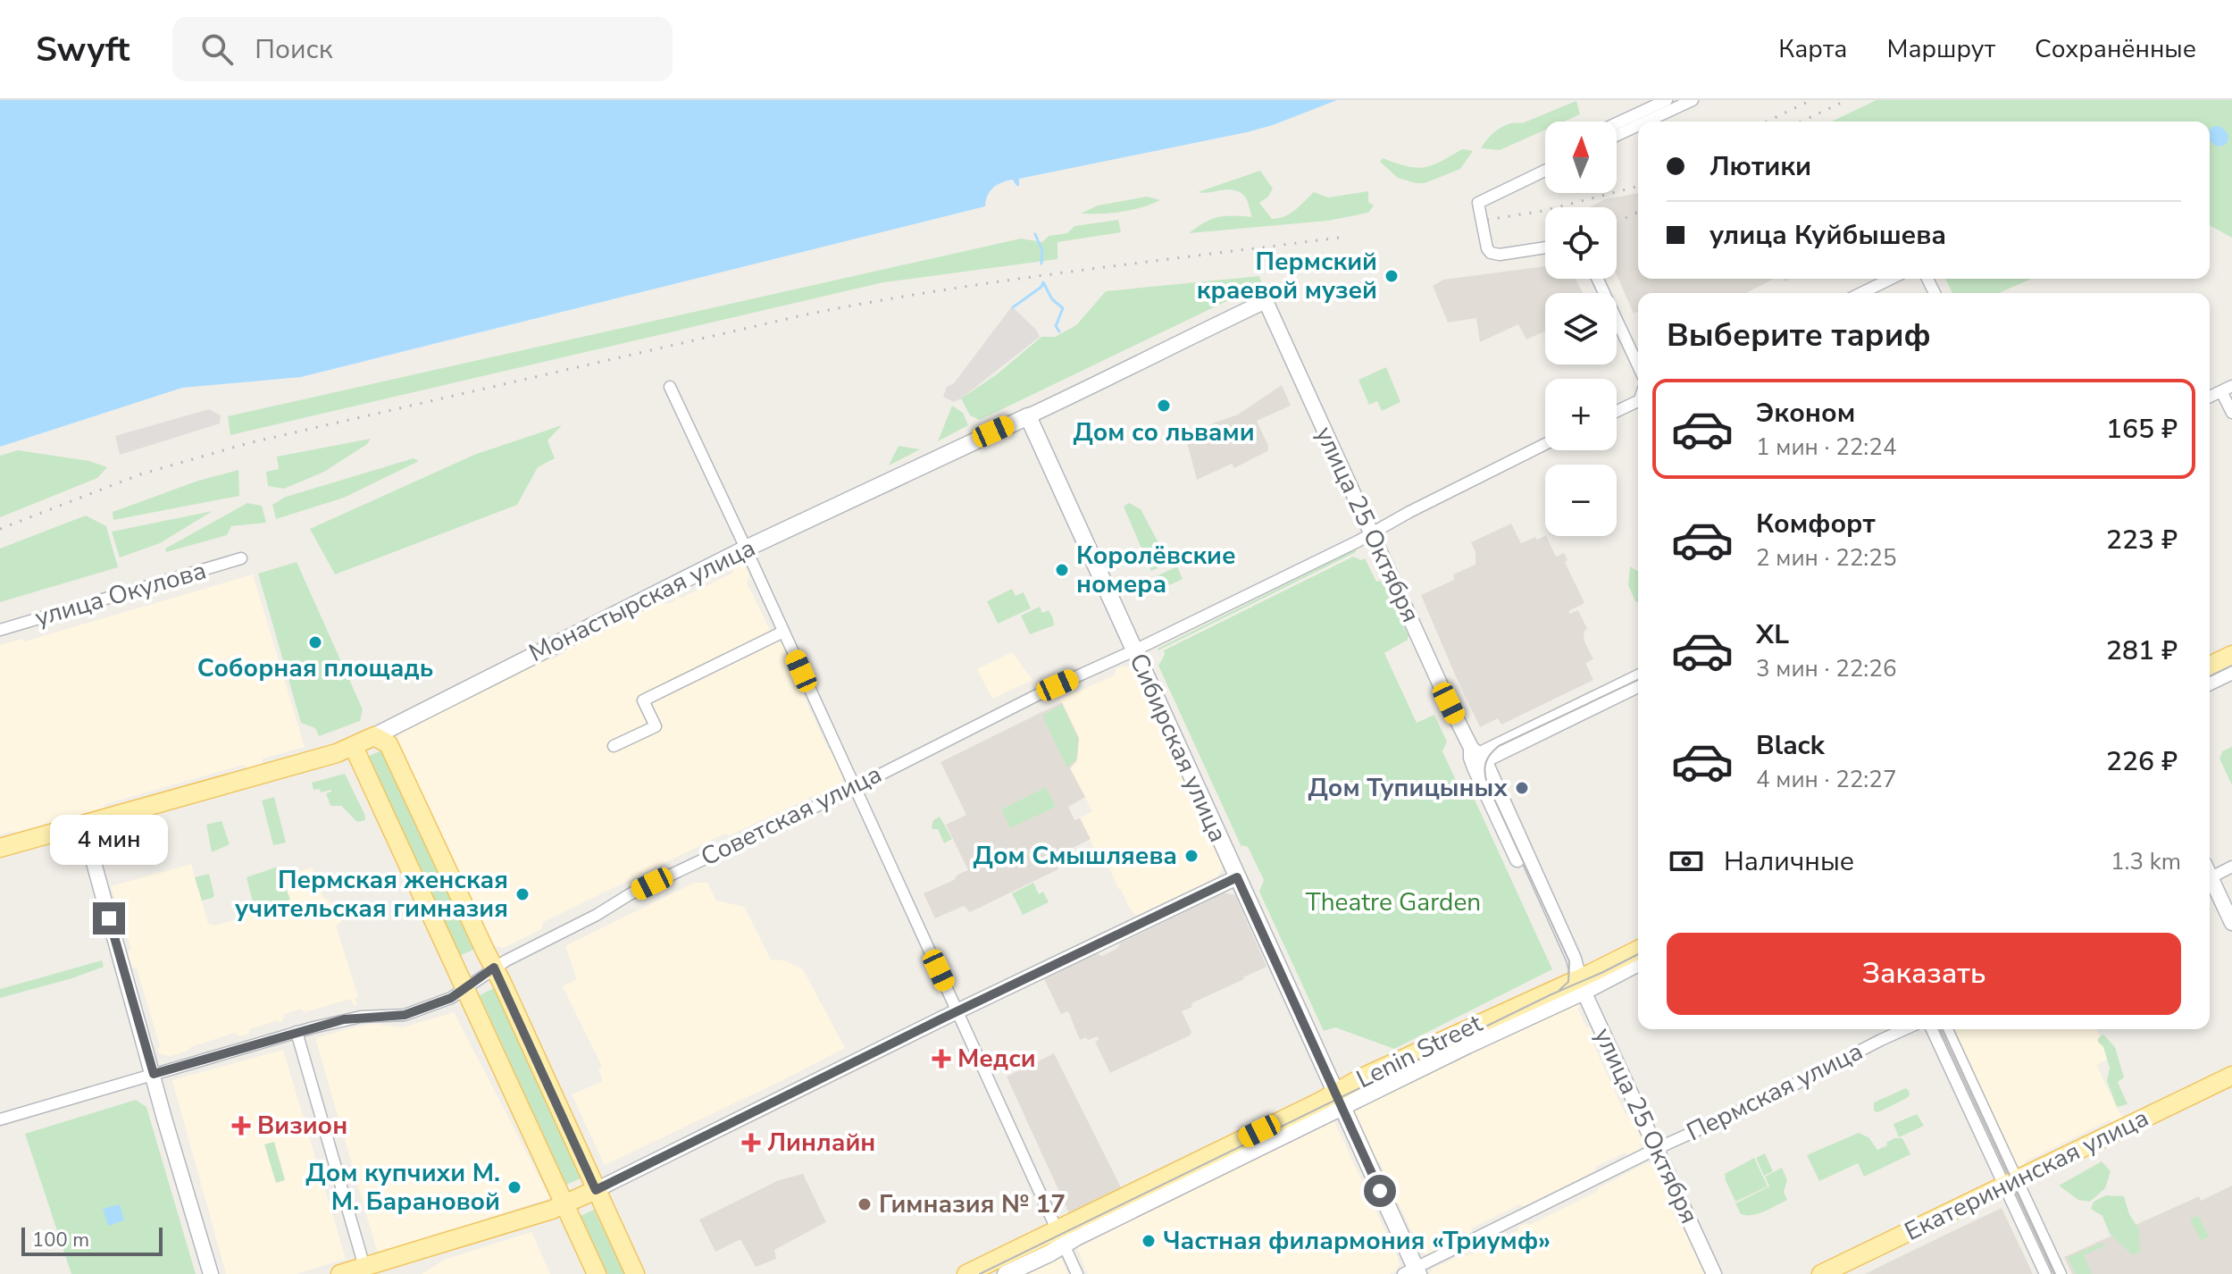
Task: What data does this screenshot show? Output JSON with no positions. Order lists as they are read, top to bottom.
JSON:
{
  "streets": {
    "main road": [
      "Монастырская улица",
      "Сибирская улица",
      "Lenin Street",
      "Екатерининская улица"
    ],
    "street": [
      "улица 25 Октября",
      "улица Окулова",
      "Советская улица",
      "Пермская улица"
    ]
  },
  "crossings": [
    ["улица 25 Октября", "Монастырская улица"],
    ["улица 25 Октября", "Советская улица"],
    ["улица 25 Октября", "Lenin Street"],
    ["улица 25 Октября", "Пермская улица"],
    ["Монастырская улица", "Сибирская улица"],
    ["Сибирская улица", "Советская улица"],
    ["Сибирская улица", "Lenin Street"],
    ["Сибирская улица", "Пермская улица"]
  ],
  "parks": ["Theatre Garden"],
  "places": {
    "other": [
      "Пермский краевой музей",
      "Дом со львами",
      "Королёвские номера",
      "Соборная площадь",
      "Дом Тупицыных",
      "Дом Смышляева",
      "Пермская женская учительская гимназия",
      "Дом купчихи М. М. Барановой",
      "Гимназия № 17",
      "Частная филармония «Триумф»"
    ],
    "health": ["Медси", "Визион", "Линлайн"]
  },
  "scale_bar": "100 m",
  "north": "top",
  "page": {
    "header": "Swyft",
    "search": "Поиск",
    "nav": ["Карта", "Маршрут", "Сохранённые"],
    "map_buttons": ["+", "−"],
    "banner": ["Лютики", "улица Куйбышева"],
    "heading": "Выберите тариф",
    "list": [
      {
        "name": "Эконом",
        "note": "1 мин · 22:24",
        "value": "165 ₽"
      },
      {
        "name": "Комфорт",
        "note": "2 мин · 22:25",
        "value": "223 ₽"
      },
      {
        "name": "XL",
        "note": "3 мин · 22:26",
        "value": "281 ₽"
      },
      {
        "name": "Black",
        "note": "4 мин · 22:27",
        "value": "226 ₽"
      }
    ],
    "bubble": "4 мин",
    "pay": ["Наличные", "1.3 km"],
    "buttons": "Заказать",
    "scale": "100 m"
  }
}
